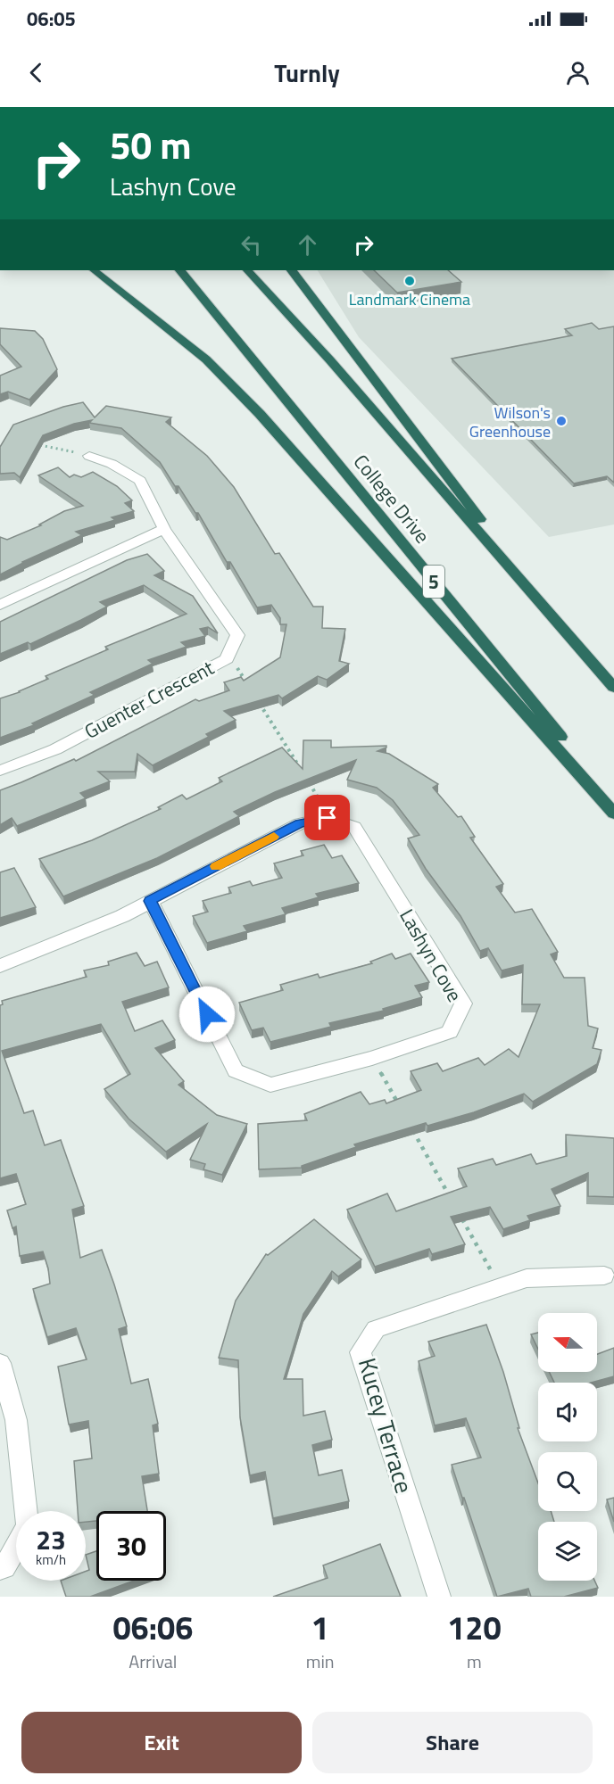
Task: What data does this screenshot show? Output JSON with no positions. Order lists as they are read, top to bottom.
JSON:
{
  "streets": {
    "highway": ["College Drive", "5"],
    "street": ["Guenter Crescent", "Lashyn Cove", "Kucey Terrace"]
  },
  "places": ["Landmark Cinema", "Wilson's Greenhouse"],
  "north": "left",
  "page": {
    "status": "06:05",
    "header": "Turnly",
    "turn": ["50 m", "Lashyn Cove"],
    "speed": "23 km/h",
    "limit": "30",
    "eta": [
      "06:06",
      "Arrival",
      "1",
      "min",
      "120",
      "m"
    ],
    "buttons": ["Exit", "Share"]
  }
}
